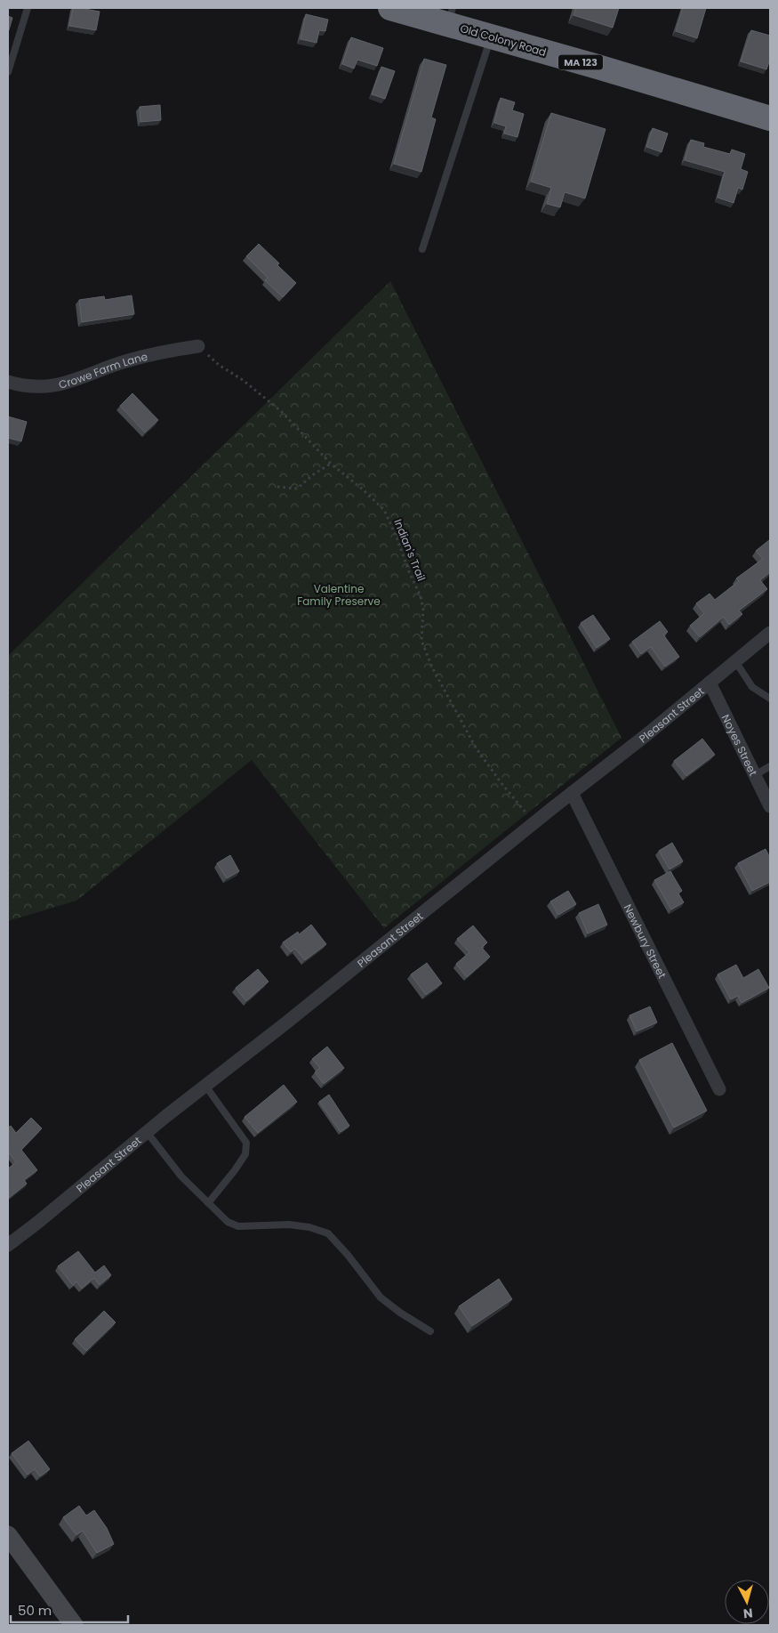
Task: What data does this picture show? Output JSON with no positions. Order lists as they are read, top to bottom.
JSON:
{
  "streets": {
    "highway": ["Old Colony Road", "MA 123"],
    "street": [
      "Crowe Farm Lane",
      "Pleasant Street",
      "Noyes Street",
      "Newbury Street"
    ],
    "path": ["Indian's Trail"]
  },
  "crossings": [
    ["Crowe Farm Lane", "Indian's Trail"],
    ["Pleasant Street", "Noyes Street"],
    ["Pleasant Street", "Newbury Street"]
  ],
  "parks": ["Valentine Family Preserve"],
  "scale_bar": "50 m",
  "north": "bottom"
}
